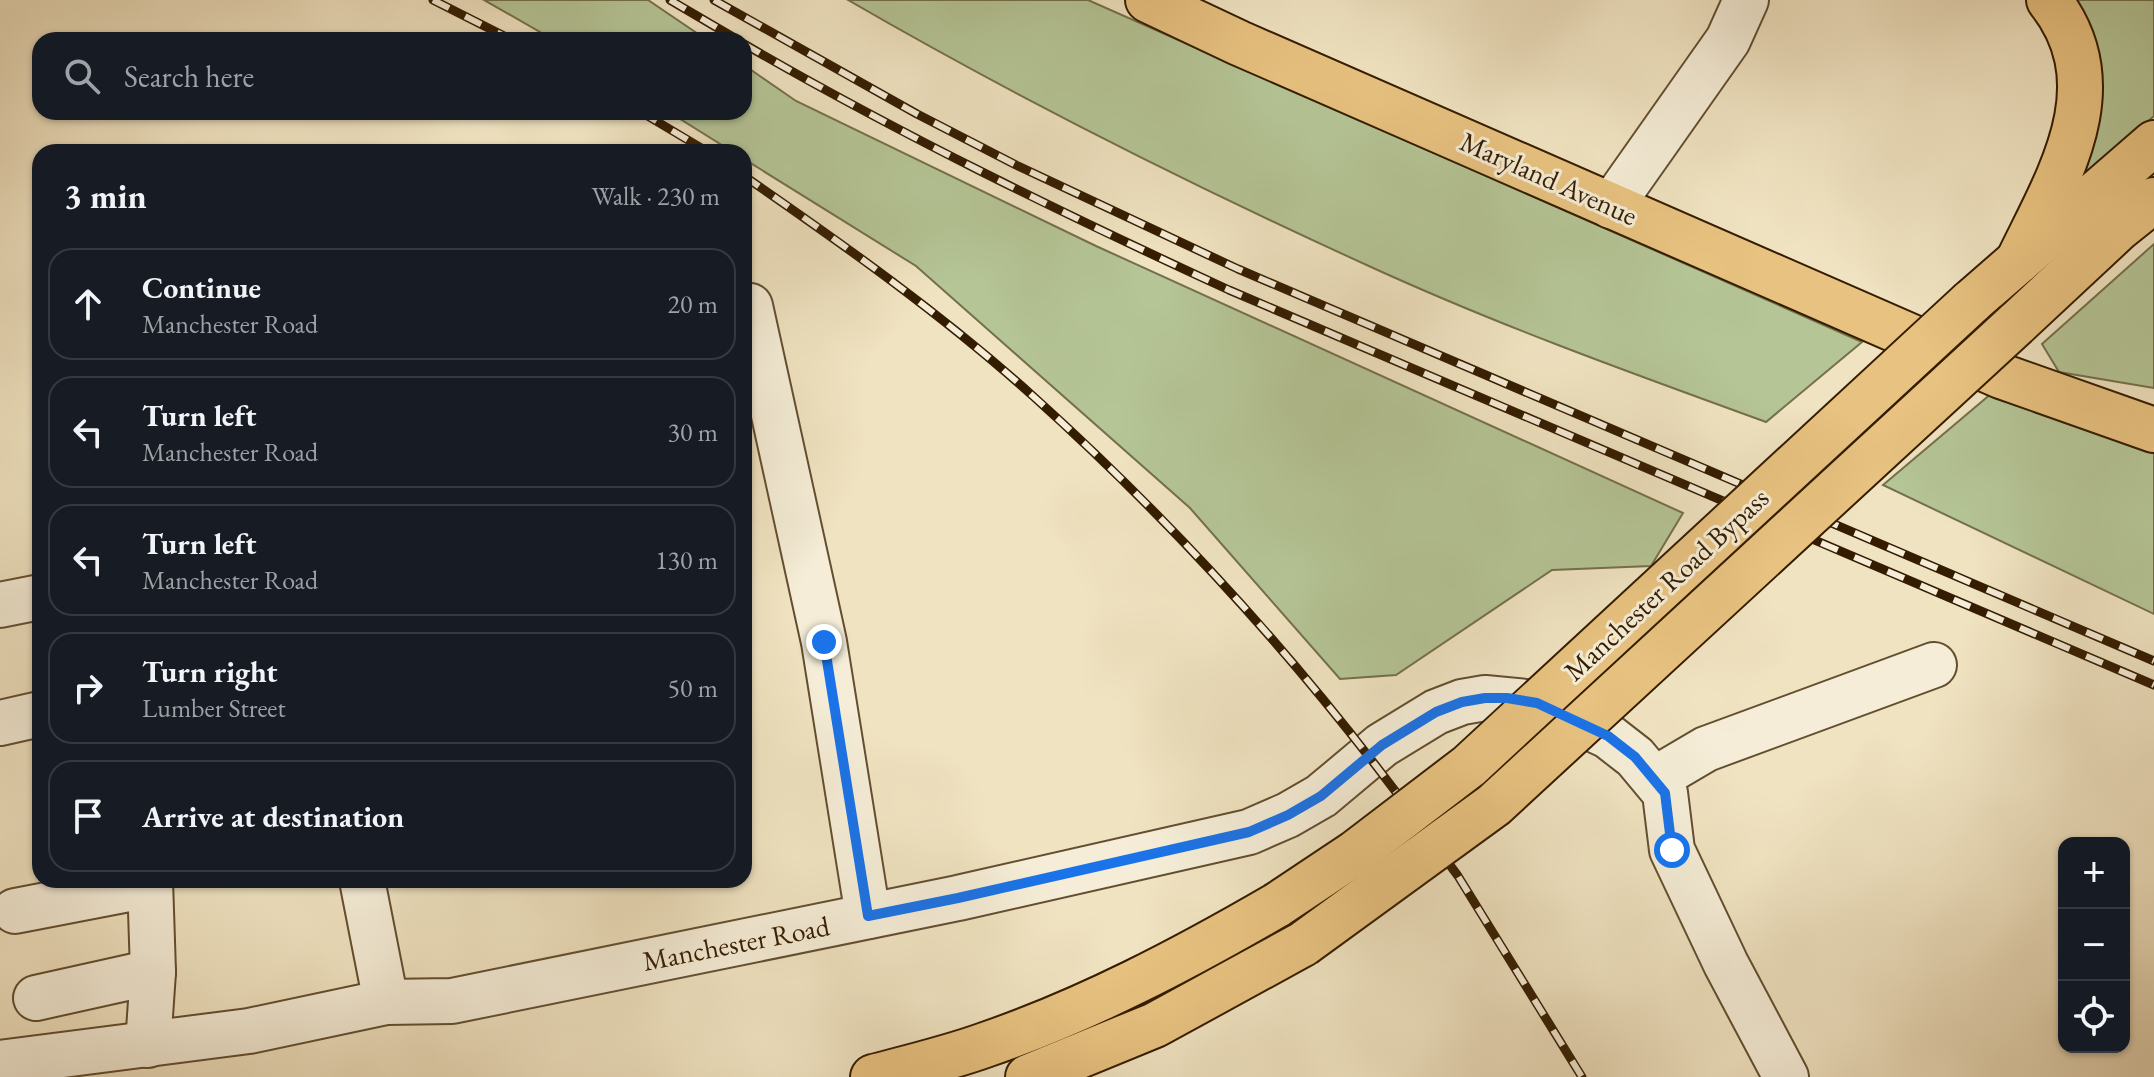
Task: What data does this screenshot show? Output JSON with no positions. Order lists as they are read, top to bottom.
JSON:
{
  "streets": {
    "main road": ["Maryland Avenue", "Manchester Road Bypass"],
    "street": ["Manchester Road"]
  },
  "page": {
    "search": "Search here",
    "heading": ["3 min", "Walk · 230 m"],
    "list": [
      ["Continue", "Manchester Road", "20 m"],
      ["Turn left", "Manchester Road", "30 m"],
      ["Turn left", "Manchester Road", "130 m"],
      ["Turn right", "Lumber Street", "50 m"],
      "Arrive at destination"
    ],
    "map_buttons": ["+", "−"]
  }
}
